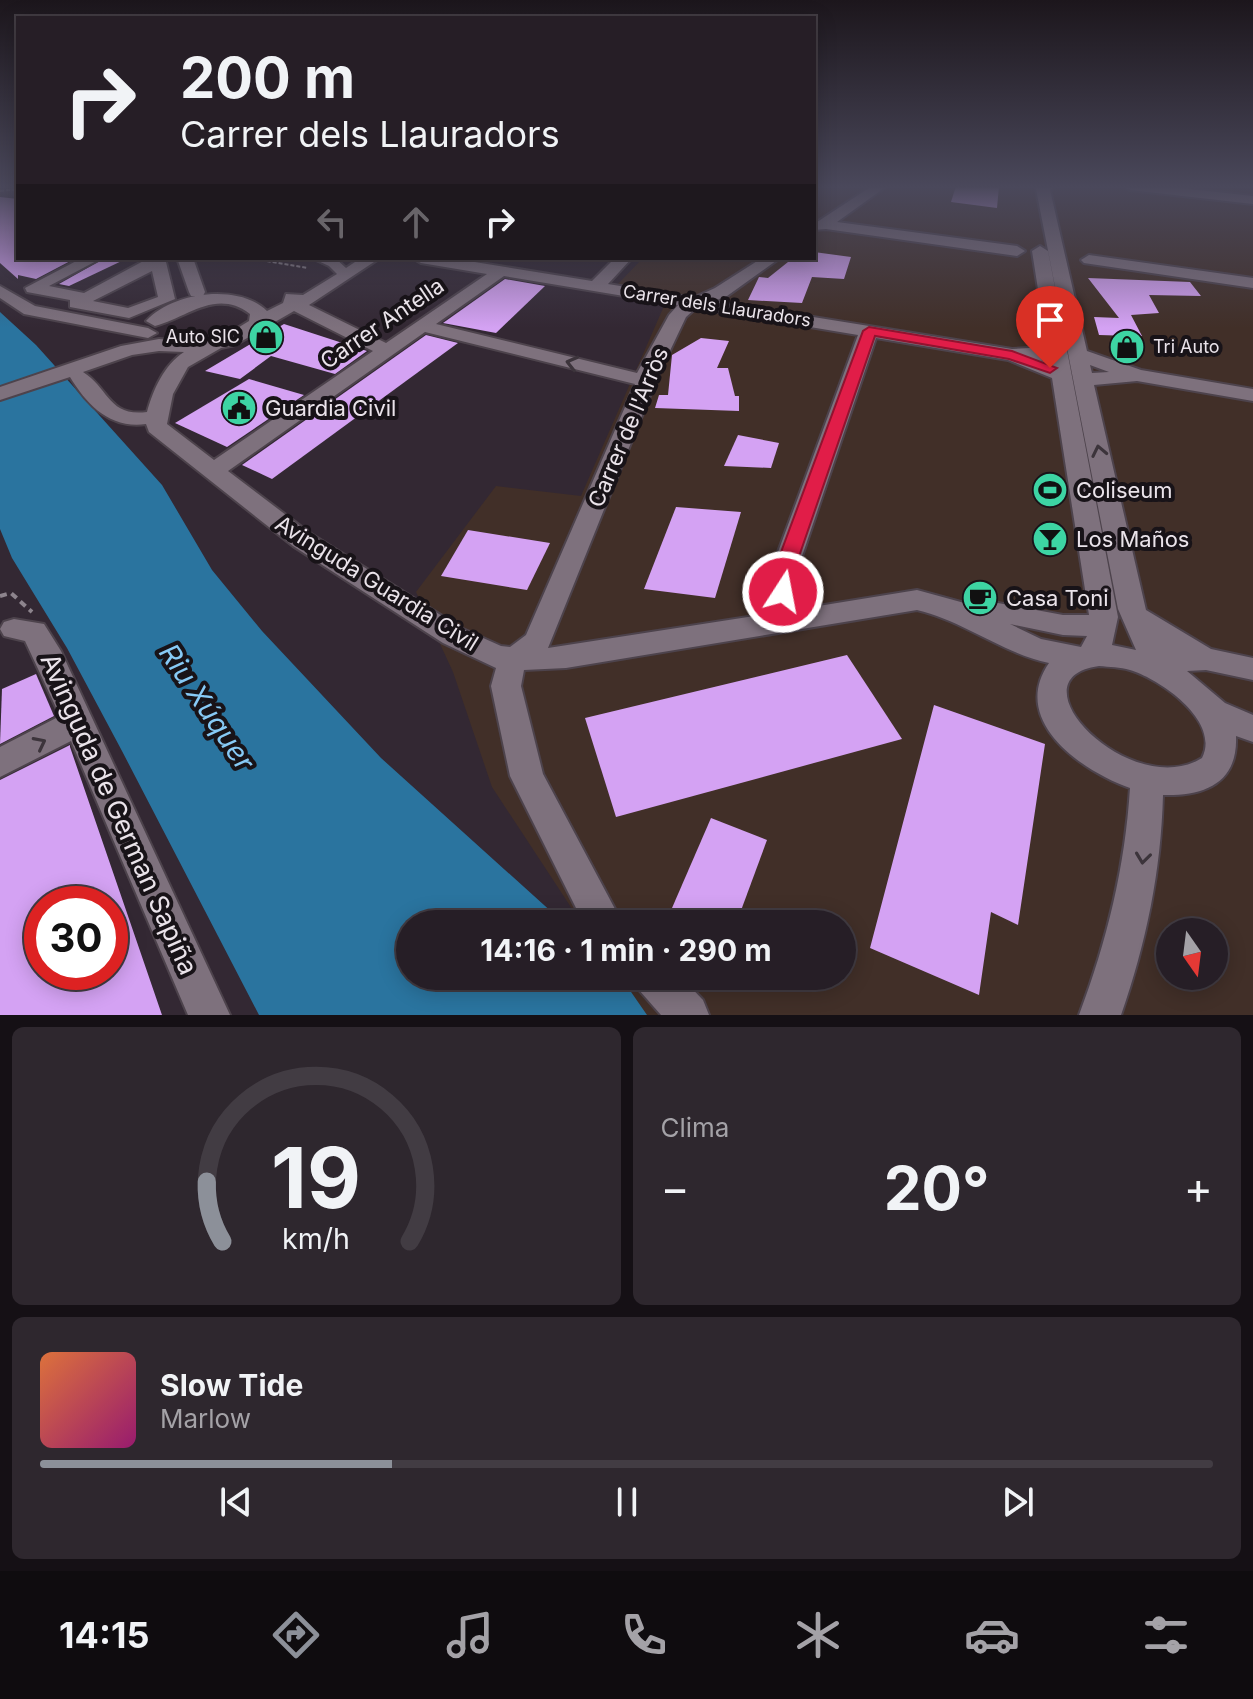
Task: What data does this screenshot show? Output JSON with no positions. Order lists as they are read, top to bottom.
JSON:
{
  "streets": {
    "street": [
      "Carrer dels Llauradors",
      "Carrer Antella",
      "Carrer de l'Arròs",
      "Avinguda Guardia Civil",
      "Avinguda de German Sapiña"
    ]
  },
  "crossings": [
    ["Carrer dels Llauradors", "Carrer Antella"],
    ["Carrer dels Llauradors", "Carrer de l'Arròs"],
    ["Carrer Antella", "Avinguda Guardia Civil"],
    ["Carrer de l'Arròs", "Avinguda Guardia Civil"]
  ],
  "water": ["Riu Xúquer"],
  "places": {
    "shop": ["Auto SIC", "Tri Auto"],
    "public building": ["Guardia Civil"],
    "sports": ["Coliseum"],
    "bar": ["Los Maños"],
    "cafe": ["Casa Toni"]
  },
  "north": "bottom",
  "page": {
    "turn": ["200 m", "Carrer dels Llauradors"],
    "limit": "30",
    "trip": "14:16 · 1 min · 290 m",
    "tile": "Clima",
    "heat": ["−", "20°", "+"],
    "song": ["Slow Tide", "Marlow"],
    "tabs": "14:15",
    "gauge": ["19", "km/h"]
  }
}
